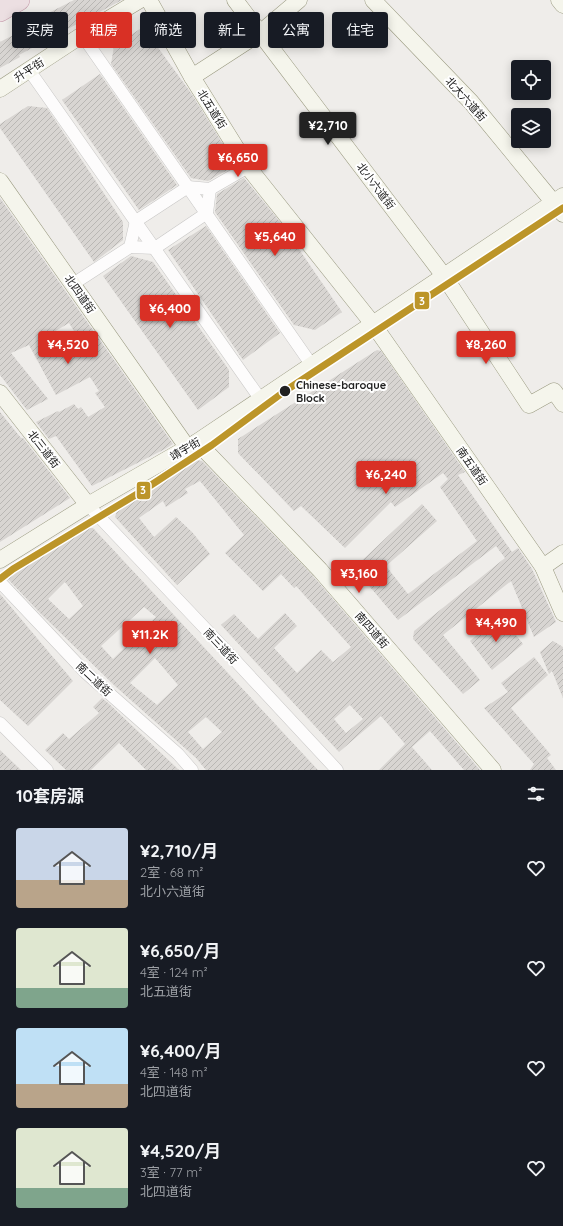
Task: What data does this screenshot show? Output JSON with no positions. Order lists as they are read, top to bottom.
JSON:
{
  "streets": {
    "street": [
      "升平街",
      "北大六道街",
      "北五道街",
      "北小六道街",
      "北四道街",
      "北三道街",
      "靖宇街",
      "南五道街",
      "南四道街",
      "南三道街",
      "南二道街"
    ]
  },
  "crossings": [
    ["北大六道街", "靖宇街"],
    ["北五道街", "靖宇街"],
    ["北五道街", "南五道街"],
    ["北小六道街", "靖宇街"],
    ["北四道街", "靖宇街"],
    ["北四道街", "南四道街"],
    ["北三道街", "靖宇街"],
    ["北三道街", "南三道街"],
    ["靖宇街", "南五道街"],
    ["靖宇街", "南四道街"],
    ["靖宇街", "南三道街"]
  ],
  "places": ["Chinese-baroque Block"],
  "lines": ["transit line 3"],
  "page": {
    "chip": [
      "买房",
      "租房",
      "筛选",
      "新上",
      "公寓",
      "住宅"
    ],
    "price": [
      "¥2,710",
      "¥6,650",
      "¥5,640",
      "¥6,400",
      "¥4,520",
      "¥8,260",
      "¥6,240",
      "¥3,160",
      "¥4,490",
      "¥11.2K"
    ],
    "heading": "10套房源",
    "list": [
      {
        "name": "¥2,710/月",
        "note": "2室 · 68 m² · 北小六道街"
      },
      {
        "name": "¥6,650/月",
        "note": "4室 · 124 m² · 北五道街"
      },
      {
        "name": "¥6,400/月",
        "note": "4室 · 148 m² · 北四道街"
      },
      {
        "name": "¥4,520/月",
        "note": "3室 · 77 m² · 北四道街"
      }
    ]
  }
}
